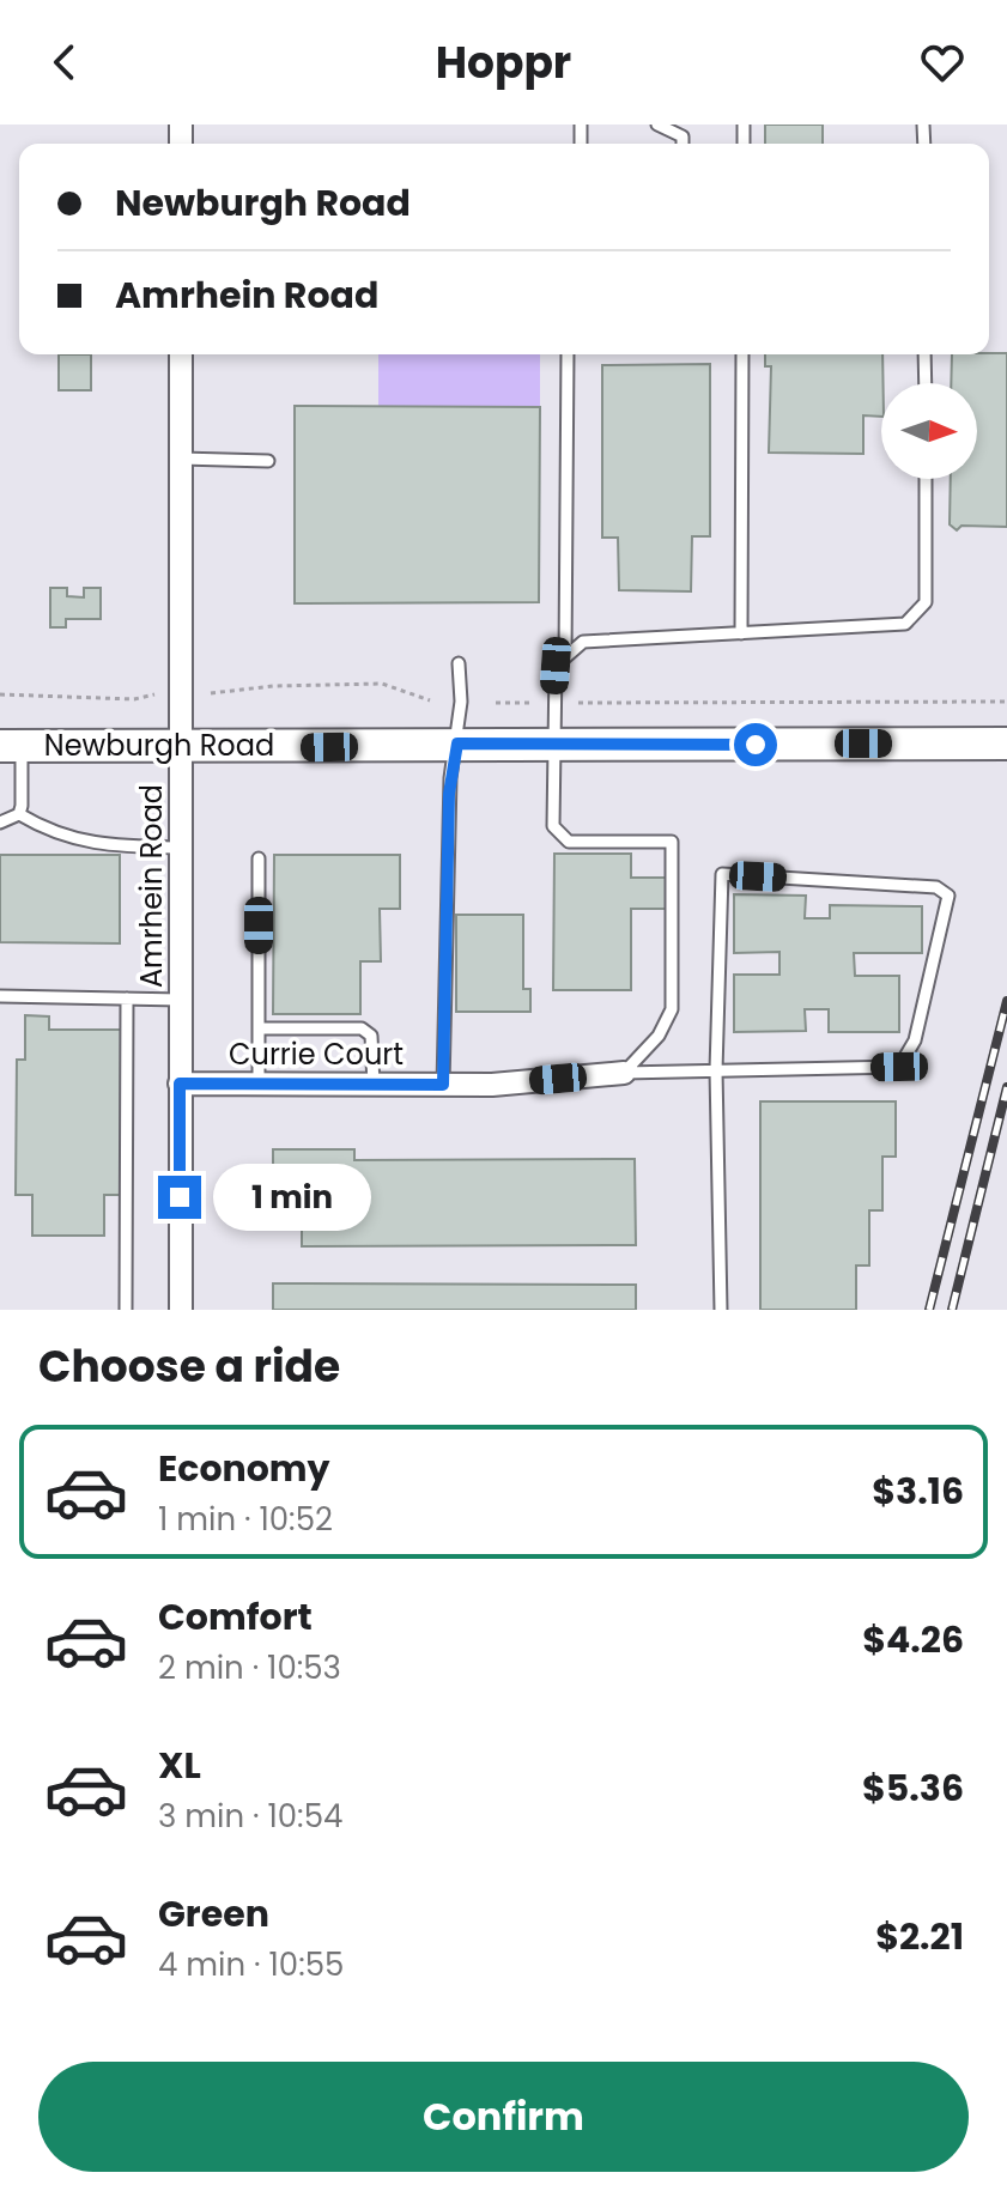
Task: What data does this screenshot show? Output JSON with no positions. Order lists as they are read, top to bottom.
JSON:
{
  "streets": {
    "main road": ["Newburgh Road"],
    "street": ["Amrhein Road", "Currie Court"]
  },
  "crossings": [
    ["Newburgh Road", "Amrhein Road"],
    ["Amrhein Road", "Currie Court"]
  ],
  "north": "right",
  "page": {
    "header": "Hoppr",
    "banner": ["Newburgh Road", "Amrhein Road"],
    "bubble": "1 min",
    "heading": "Choose a ride",
    "list": [
      {
        "name": "Economy",
        "note": "1 min · 10:52",
        "value": "$3.16"
      },
      {
        "name": "Comfort",
        "note": "2 min · 10:53",
        "value": "$4.26"
      },
      {
        "name": "XL",
        "note": "3 min · 10:54",
        "value": "$5.36"
      },
      {
        "name": "Green",
        "note": "4 min · 10:55",
        "value": "$2.21"
      }
    ],
    "buttons": "Confirm"
  }
}
